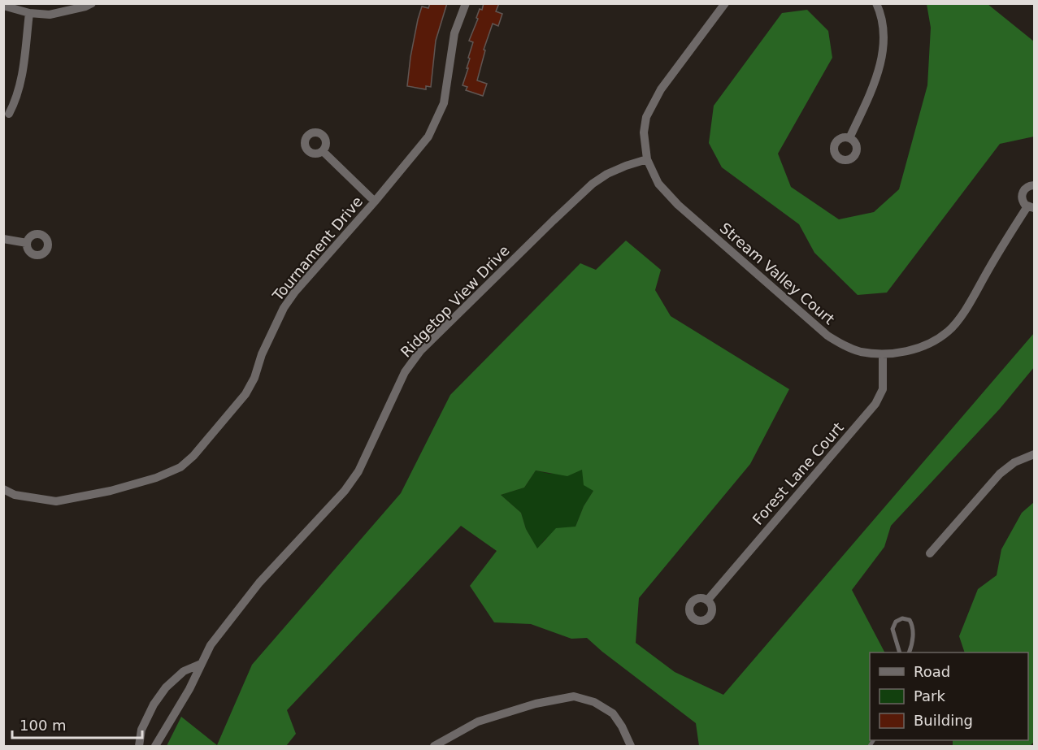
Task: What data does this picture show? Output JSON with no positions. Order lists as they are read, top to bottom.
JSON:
{
  "streets": {
    "street": [
      "Tournament Drive",
      "Stream Valley Court",
      "Ridgetop View Drive",
      "Forest Lane Court"
    ]
  },
  "crossings": [
    ["Stream Valley Court", "Ridgetop View Drive"],
    ["Stream Valley Court", "Forest Lane Court"]
  ],
  "legend": ["Road", "Park", "Building"],
  "scale_bar": "100 m"
}
